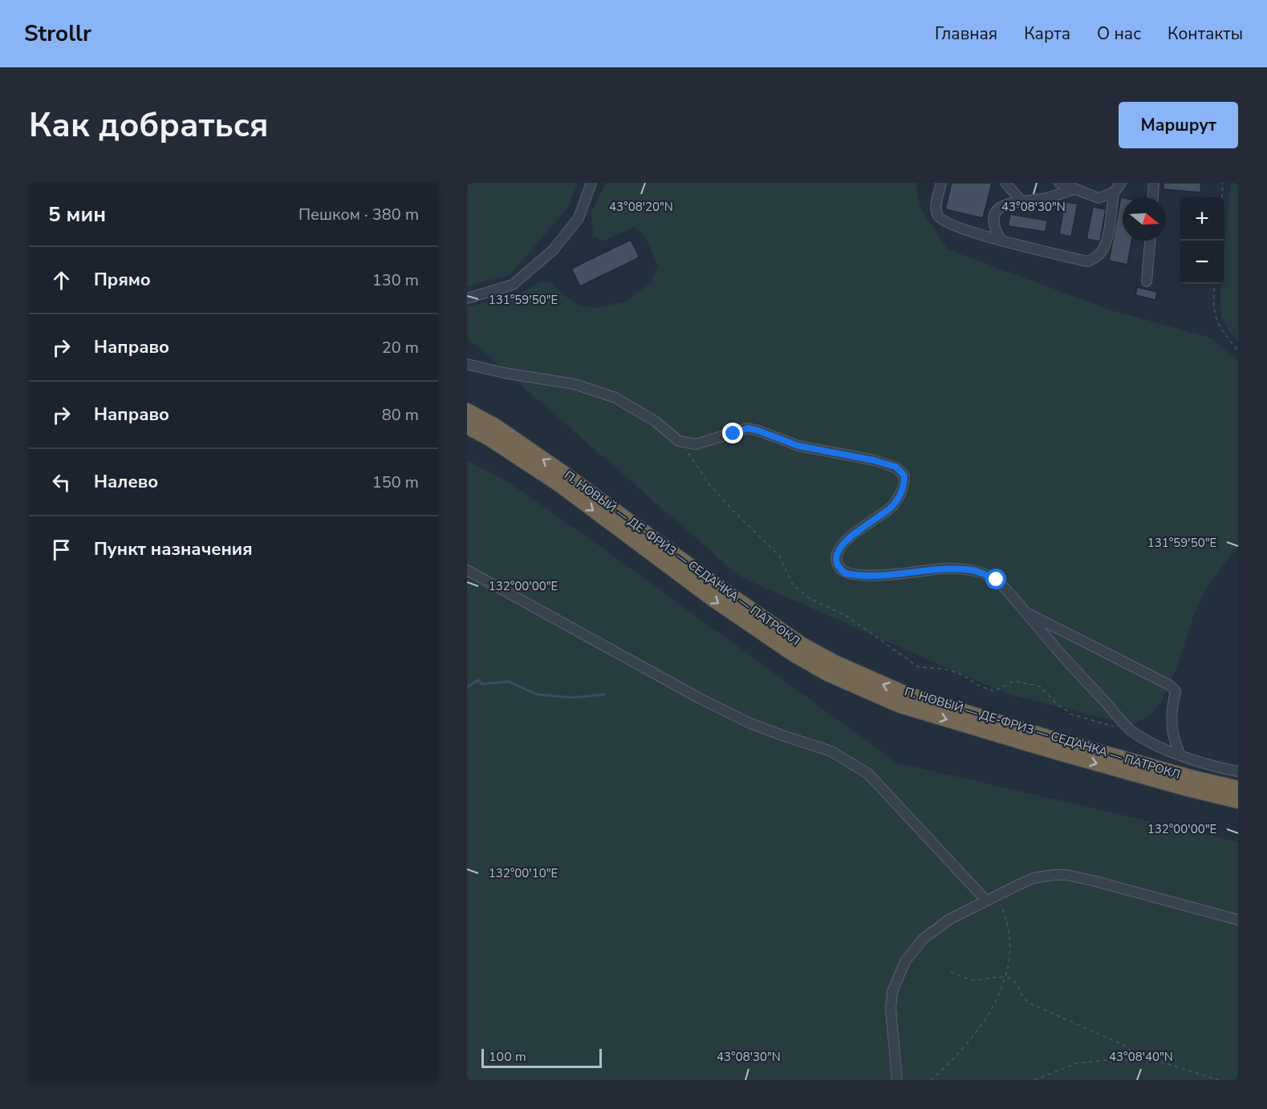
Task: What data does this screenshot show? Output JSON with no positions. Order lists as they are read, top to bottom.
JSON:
{
  "streets": {
    "highway": ["П. НОВЫЙ — ДЕ-ФРИЗ — СЕДАНКА — ПАТРОКЛ"]
  },
  "scale_bar": "100 m",
  "north": "right",
  "page": {
    "header": "Strollr",
    "nav": [
      "Главная",
      "Карта",
      "О нас",
      "Контакты"
    ],
    "buttons": "Маршрут",
    "title": "Как добраться",
    "heading": ["5 мин", "Пешком · 380 m"],
    "map_buttons": ["+", "−"],
    "list": [
      ["Прямо", "130 m"],
      ["Направо", "20 m"],
      ["Направо", "80 m"],
      ["Налево", "150 m"],
      "Пункт назначения"
    ],
    "scale": "100 m"
  },
  "coordinates": [
    "43°08'20\"N",
    "43°08'30\"N",
    "131°59'50\"E",
    "132°00'00\"E",
    "132°00'10\"E",
    "43°08'40\"N"
  ]
}
